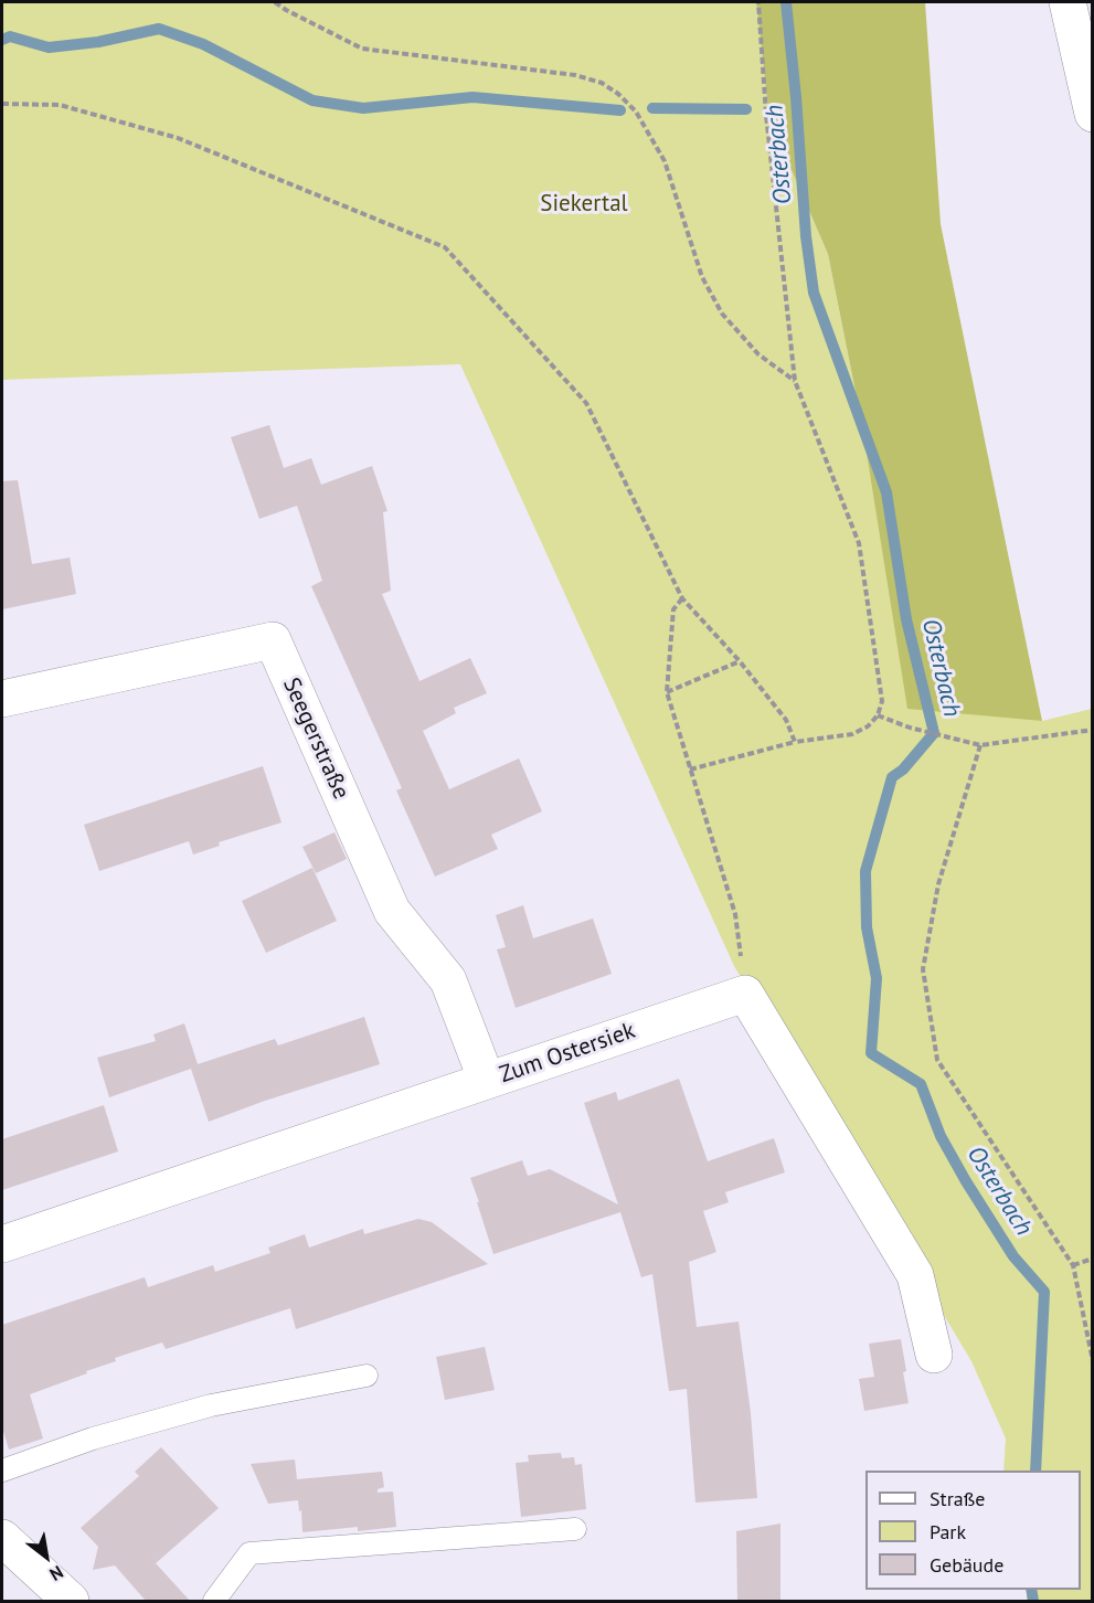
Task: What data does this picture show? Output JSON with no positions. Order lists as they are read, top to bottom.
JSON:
{
  "streets": {
    "street": ["Seegerstraße", "Zum Ostersiek"]
  },
  "crossings": [
    ["Seegerstraße", "Zum Ostersiek"]
  ],
  "water": ["Osterbach"],
  "parks": ["Siekertal"],
  "legend": ["Straße", "Park", "Gebäude"],
  "north": "bottom right"
}
